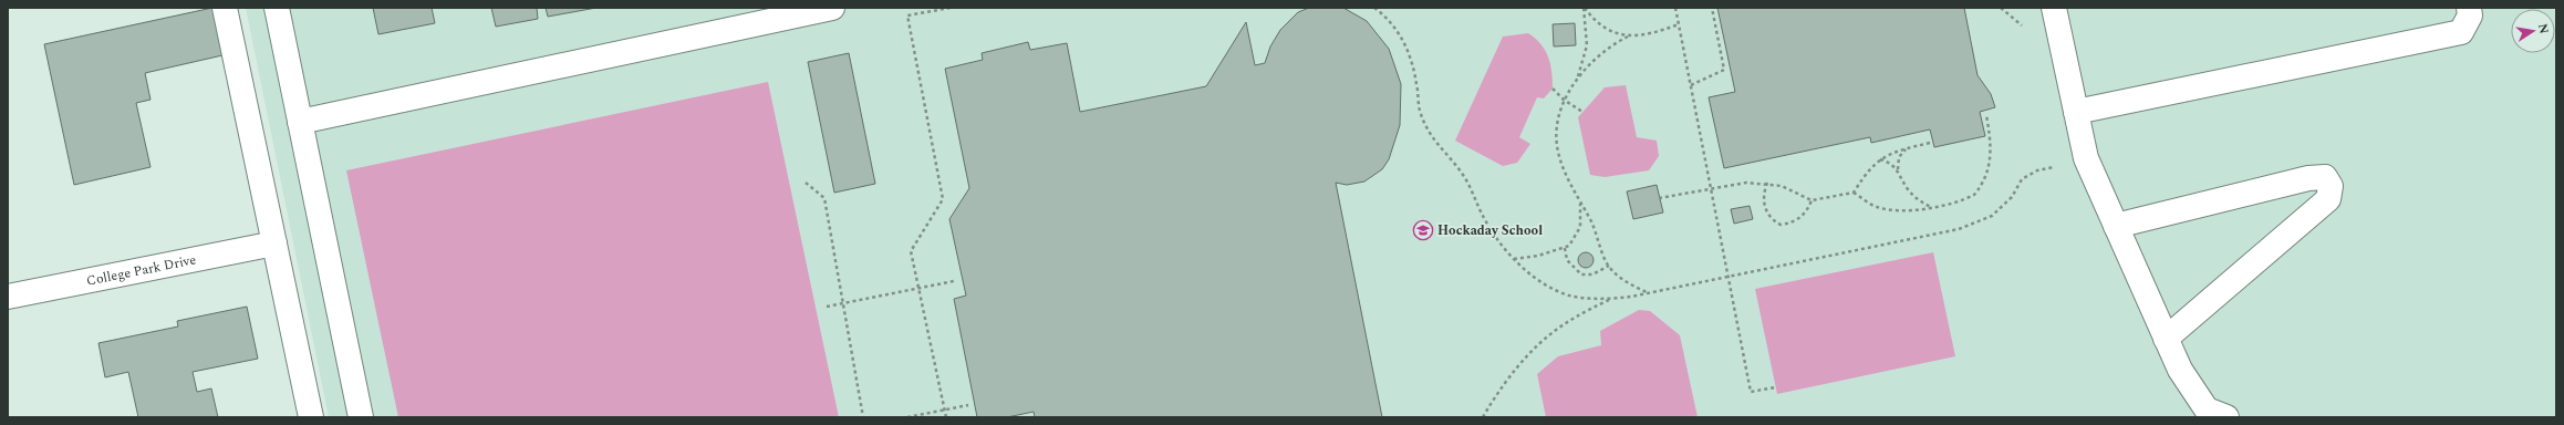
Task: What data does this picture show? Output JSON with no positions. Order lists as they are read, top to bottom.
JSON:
{
  "streets": {
    "street": ["College Park Drive"]
  },
  "places": {
    "school or university": ["Hockaday School"]
  },
  "north": "right"
}
